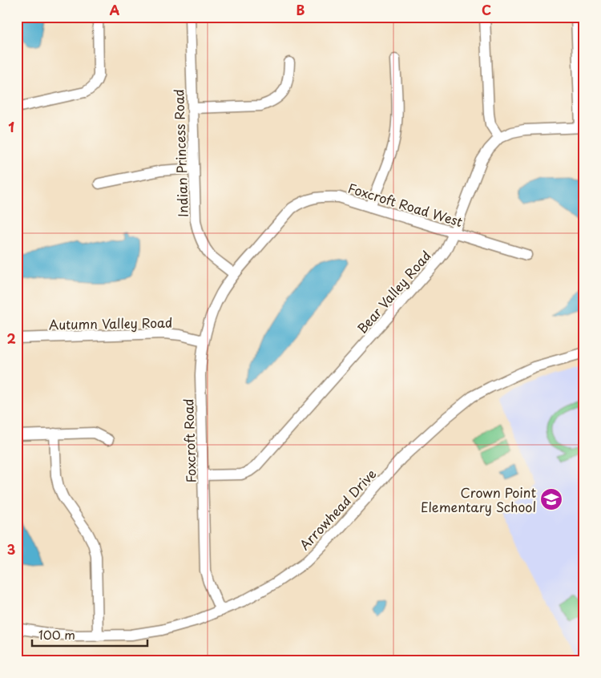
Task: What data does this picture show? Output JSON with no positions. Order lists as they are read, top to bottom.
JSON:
{
  "streets": {
    "street": [
      "Indian Princess Road",
      "Foxcroft Road West",
      "Bear Valley Road",
      "Autumn Valley Road",
      "Foxcroft Road",
      "Arrowhead Drive"
    ]
  },
  "crossings": [
    ["Indian Princess Road", "Foxcroft Road West"],
    ["Indian Princess Road", "Foxcroft Road"],
    ["Foxcroft Road West", "Bear Valley Road"],
    ["Foxcroft Road West", "Foxcroft Road"],
    ["Bear Valley Road", "Foxcroft Road"],
    ["Autumn Valley Road", "Foxcroft Road"],
    ["Foxcroft Road", "Arrowhead Drive"]
  ],
  "places": {
    "school or university": ["Crown Point Elementary School"]
  },
  "scale_bar": "100 m",
  "grid": {
    "columns": ["A", "B", "C"],
    "rows": ["1", "2", "3"]
  }
}
